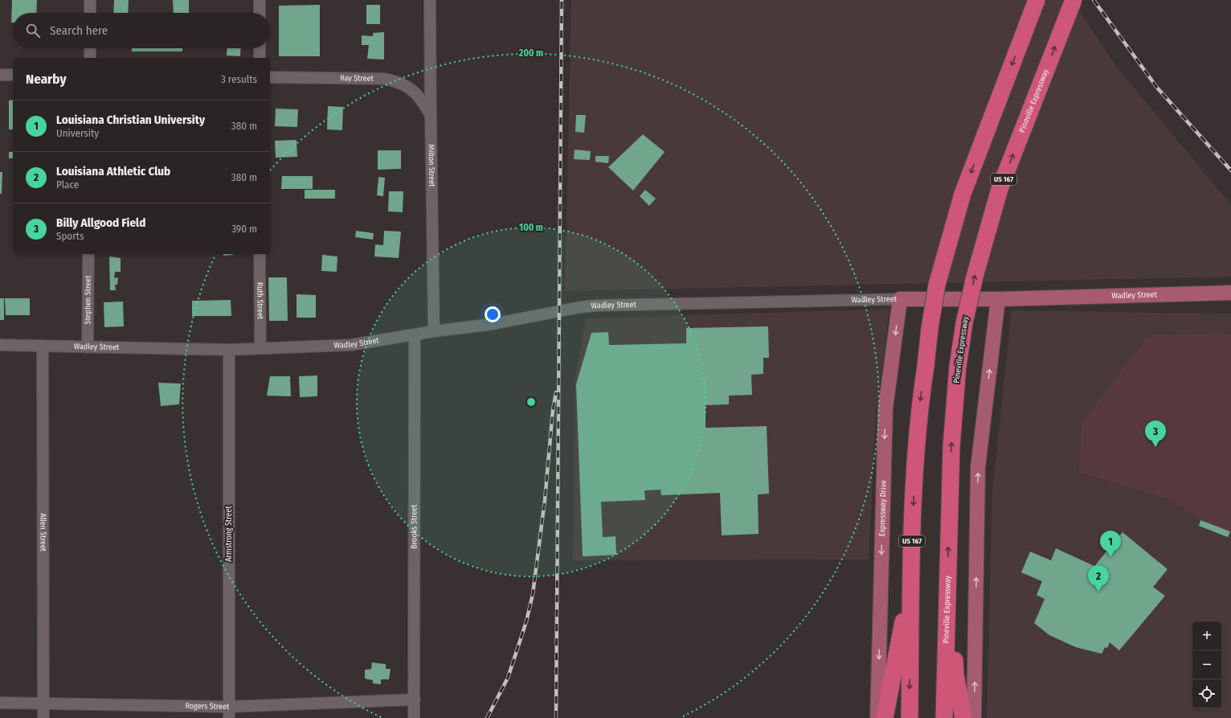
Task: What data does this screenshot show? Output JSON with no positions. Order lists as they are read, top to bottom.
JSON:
{
  "streets": {
    "highway": ["Pineville Expressway", "US 167"],
    "main road": ["Wadley Street", "Expressway Drive"],
    "street": [
      "Ray Street",
      "Milton Street",
      "Stephen Street",
      "Ruth Street",
      "Brooks Street",
      "Allen Street",
      "Armstrong Street",
      "Rogers Street"
    ]
  },
  "crossings": [
    ["Ray Street", "Milton Street"],
    ["Milton Street", "Wadley Street"],
    ["Wadley Street", "Stephen Street"],
    ["Wadley Street", "Ruth Street"],
    ["Wadley Street", "Expressway Drive"],
    ["Wadley Street", "Brooks Street"],
    ["Wadley Street", "Allen Street"],
    ["Wadley Street", "Armstrong Street"],
    ["Brooks Street", "Rogers Street"],
    ["Allen Street", "Rogers Street"],
    ["Armstrong Street", "Rogers Street"]
  ],
  "page": {
    "search": "Search here",
    "heading": ["Nearby", "3 results"],
    "list": [
      {
        "mark": "1",
        "name": "Louisiana Christian University",
        "note": "University",
        "value": "380 m"
      },
      {
        "mark": "2",
        "name": "Louisiana Athletic Club",
        "note": "Place",
        "value": "380 m"
      },
      {
        "mark": "3",
        "name": "Billy Allgood Field",
        "note": "Sports",
        "value": "390 m"
      }
    ],
    "pins": ["3", "1", "2"],
    "map_buttons": ["+", "−"]
  },
  "rings": ["200 m", "100 m"]
}
